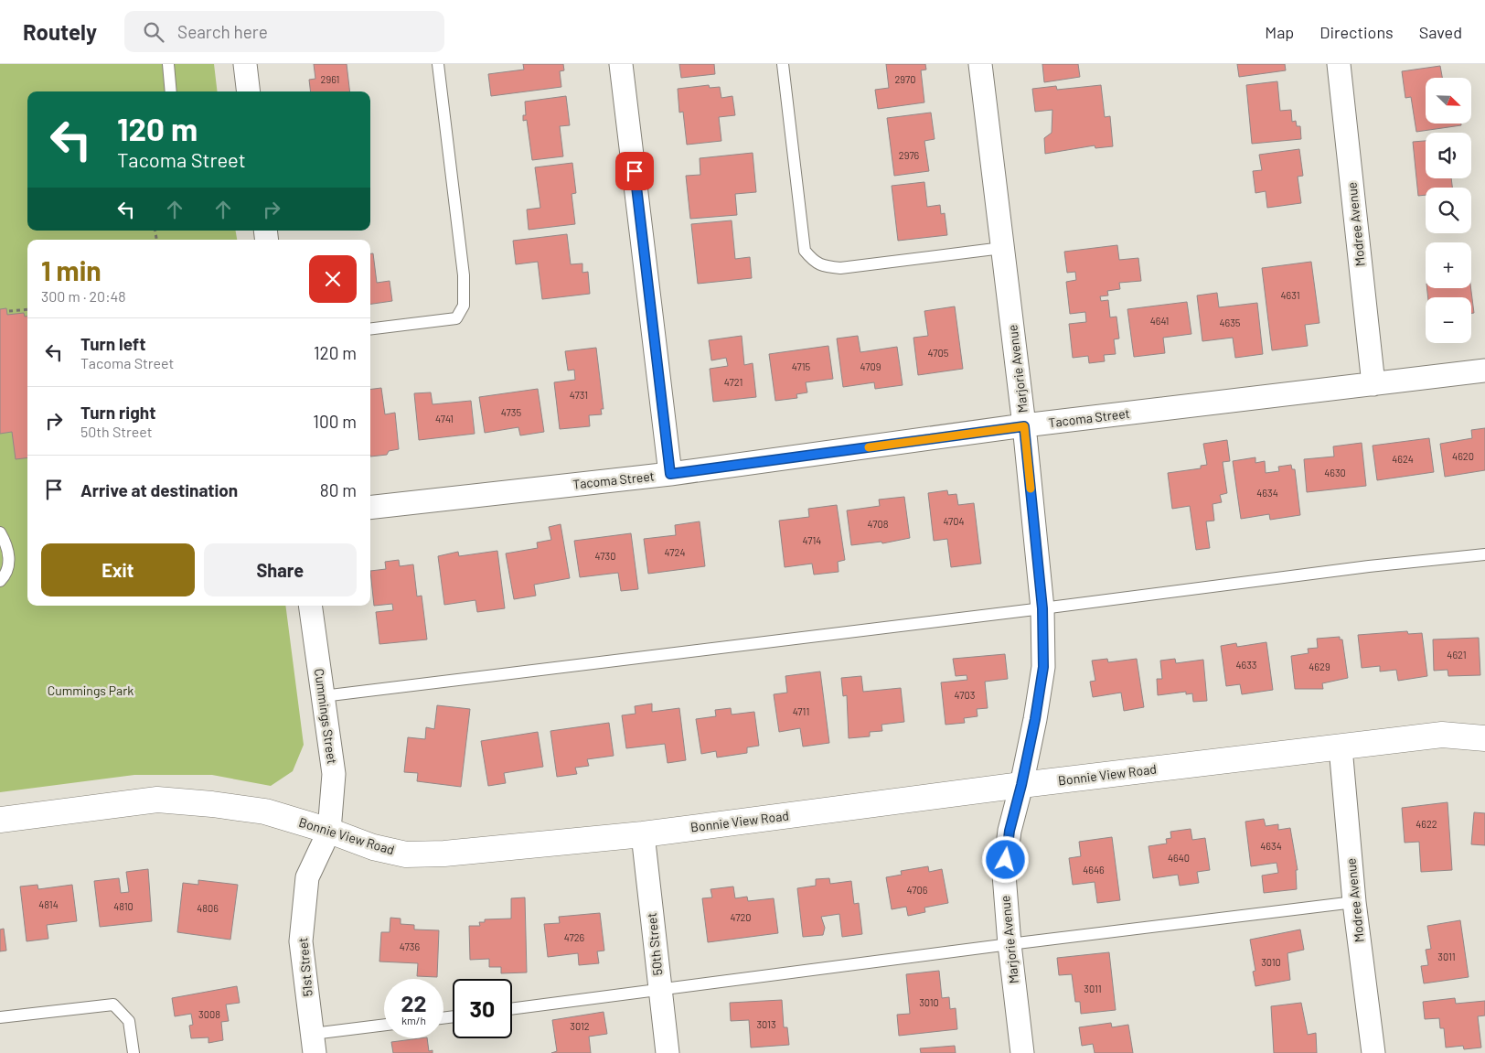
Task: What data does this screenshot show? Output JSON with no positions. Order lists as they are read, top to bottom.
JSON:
{
  "streets": {
    "street": [
      "Modree Avenue",
      "Marjorie Avenue",
      "Tacoma Street",
      "Cummings Street",
      "Bonnie View Road",
      "50th Street",
      "51st Street"
    ]
  },
  "crossings": [
    ["Modree Avenue", "Tacoma Street"],
    ["Modree Avenue", "Bonnie View Road"],
    ["Marjorie Avenue", "Tacoma Street"],
    ["Marjorie Avenue", "Bonnie View Road"],
    ["Cummings Street", "Bonnie View Road"],
    ["Cummings Street", "51st Street"],
    ["Bonnie View Road", "50th Street"],
    ["Bonnie View Road", "51st Street"]
  ],
  "parks": ["Cummings Park"],
  "house_numbers": [
    "2961",
    "2970",
    "2976",
    "4631",
    "4641",
    "4635",
    "4705",
    "4715",
    "4709",
    "4721",
    "4731",
    "4735",
    "4741",
    "4620",
    "4624",
    "4630",
    "4634",
    "4704",
    "4708",
    "4714",
    "4724",
    "4730",
    "4621",
    "4633",
    "4629",
    "4703",
    "4711",
    "4622",
    "4634",
    "4640",
    "4646",
    "4706",
    "4814",
    "4810",
    "4806",
    "4720",
    "4726",
    "4736",
    "3011",
    "3010",
    "3011",
    "3010",
    "3008",
    "3013",
    "3012"
  ],
  "north": "bottom right",
  "page": {
    "header": "Routely",
    "search": "Search here",
    "nav": ["Map", "Directions", "Saved"],
    "map_buttons": ["+", "−"],
    "turn": ["120 m", "Tacoma Street"],
    "heading": ["1 min", "300 m · 20:48"],
    "list": [
      {
        "name": "Turn left",
        "note": "Tacoma Street",
        "value": "120 m"
      },
      {
        "name": "Turn right",
        "note": "50th Street",
        "value": "100 m"
      },
      {
        "name": "Arrive at destination",
        "value": "80 m"
      }
    ],
    "buttons": ["Exit", "Share"],
    "speed": "22 km/h",
    "limit": "30"
  }
}
